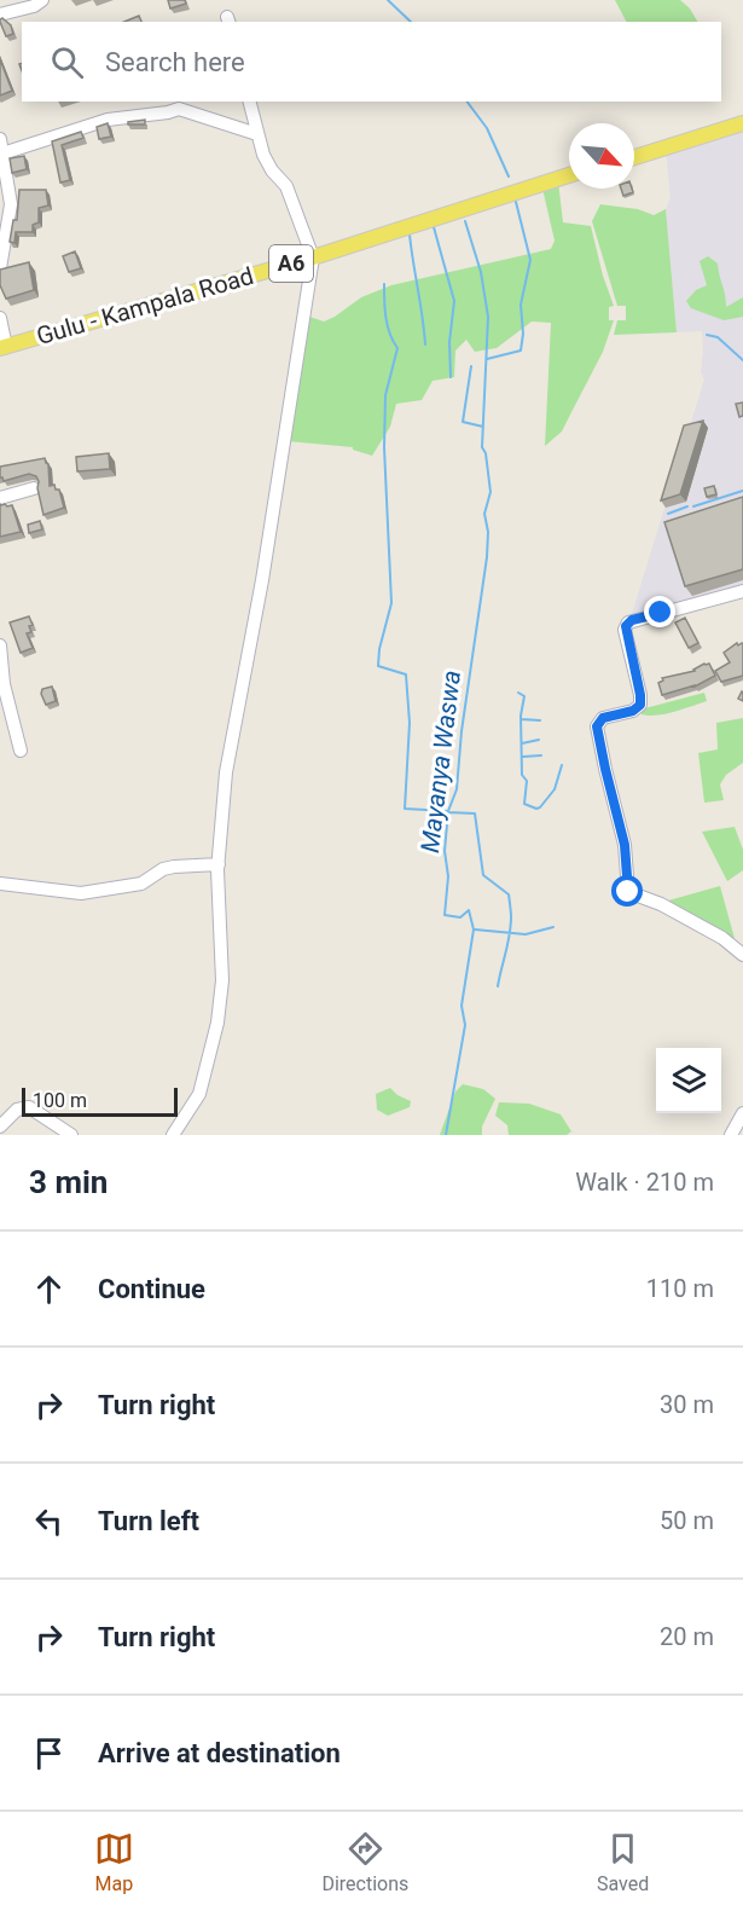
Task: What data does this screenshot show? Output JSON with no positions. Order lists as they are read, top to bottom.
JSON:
{
  "streets": {
    "main road": ["A6", "Gulu - Kampala Road"]
  },
  "water": ["Mayanya Waswa"],
  "scale_bar": "100 m",
  "north": "bottom right",
  "page": {
    "search": "Search here",
    "scale": "100 m",
    "heading": ["3 min", "Walk · 210 m"],
    "list": [
      ["Continue", "110 m"],
      ["Turn right", "30 m"],
      ["Turn left", "50 m"],
      ["Turn right", "20 m"],
      "Arrive at destination"
    ],
    "nav": ["Map", "Directions", "Saved"]
  }
}
